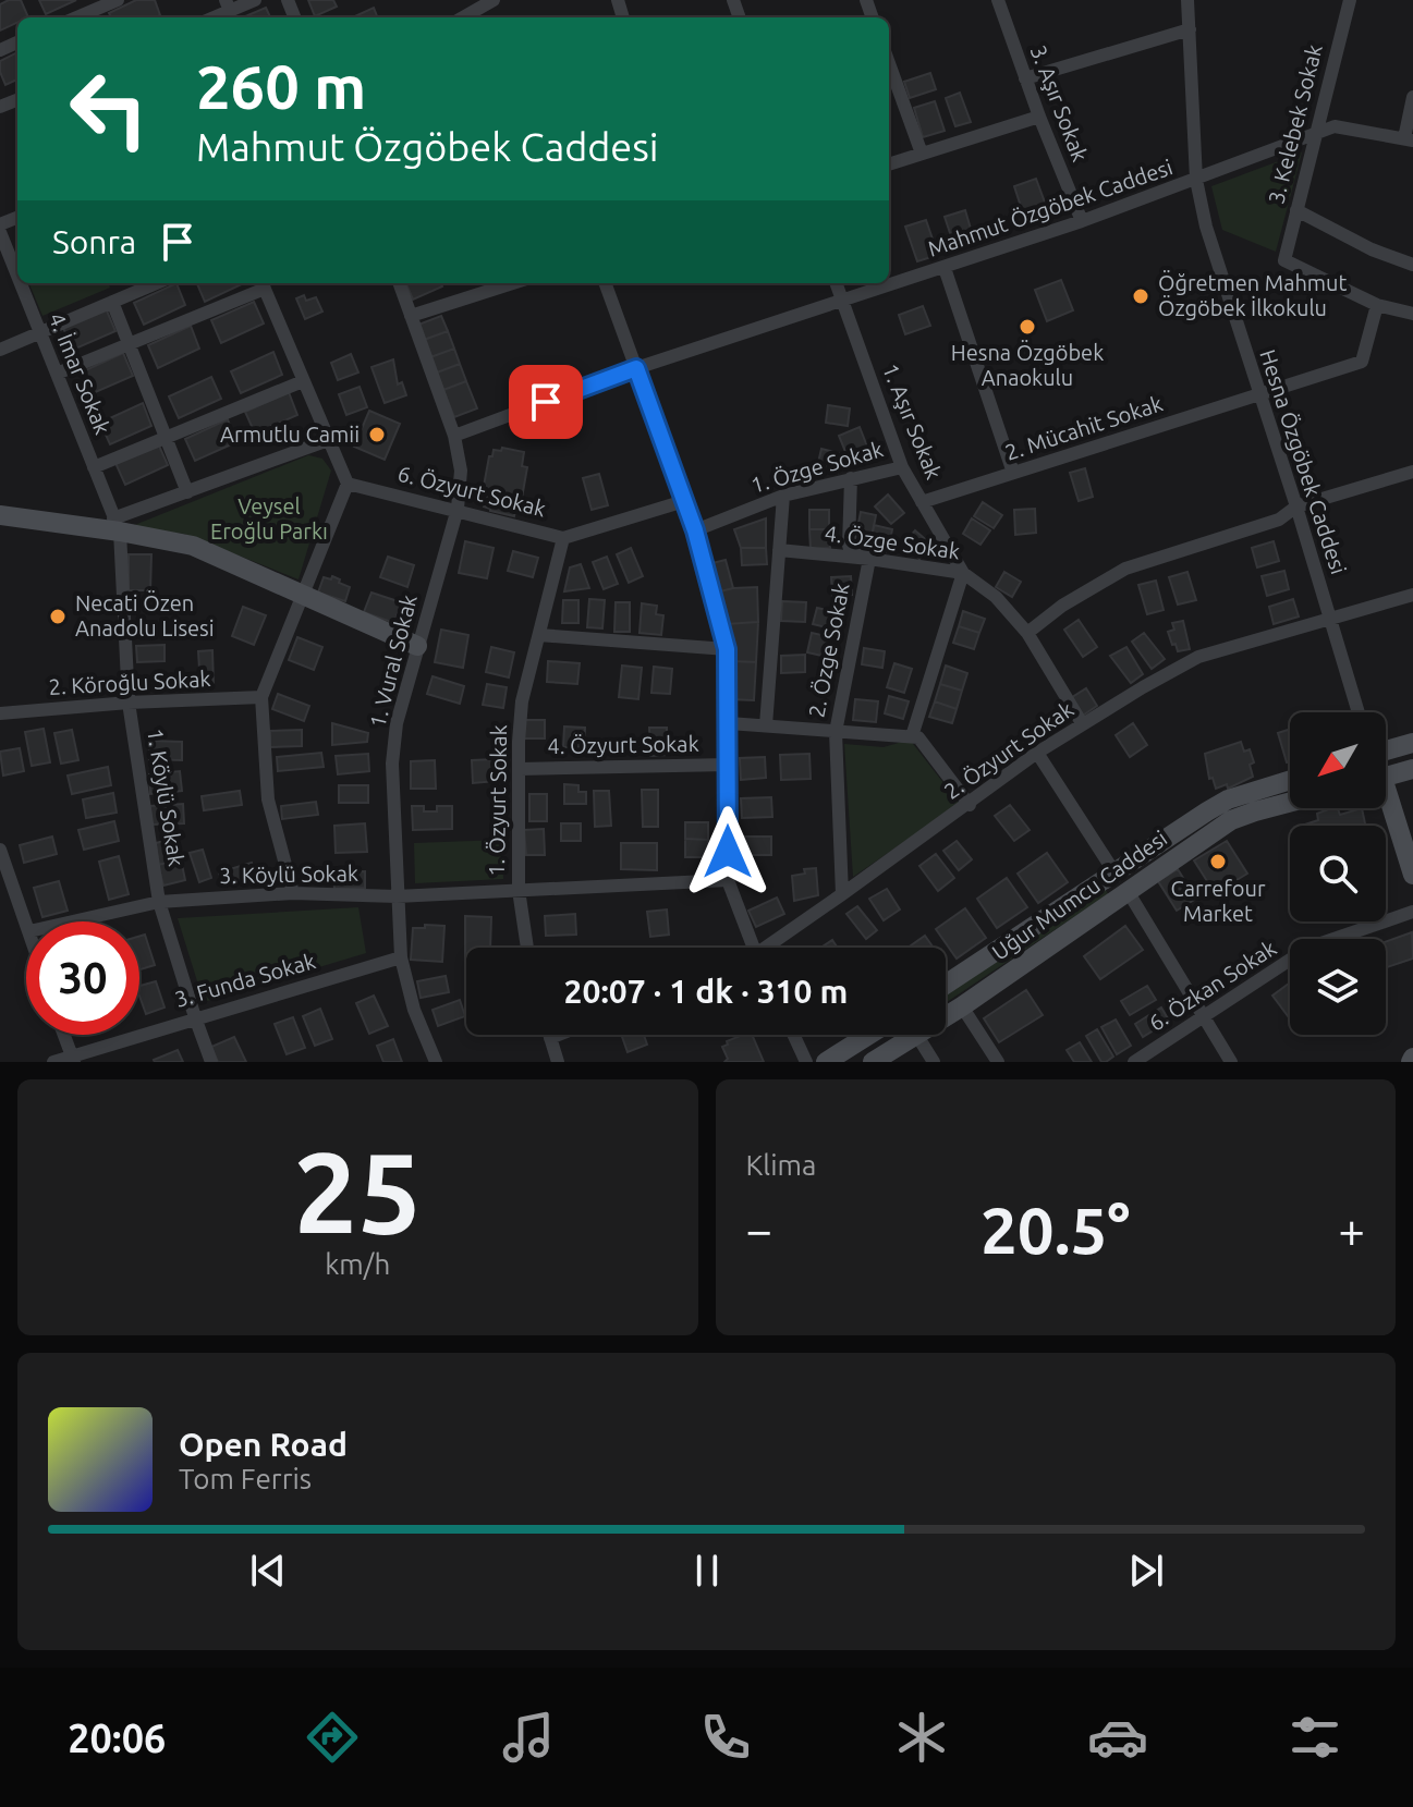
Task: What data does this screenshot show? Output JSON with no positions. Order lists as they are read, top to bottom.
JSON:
{
  "streets": {
    "street": [
      "3. Aşır Sokak",
      "3. Kelebek Sokak",
      "Mahmut Özgöbek Caddesi",
      "4. İmar Sokak",
      "1. Aşır Sokak",
      "2. Mücahit Sokak",
      "Hesna Özgöbek Caddesi",
      "1. Özge Sokak",
      "6. Özyurt Sokak",
      "4. Özge Sokak",
      "2. Özge Sokak",
      "1. Vural Sokak",
      "2. Köroğlu Sokak",
      "4. Özyurt Sokak",
      "2. Özyurt Sokak",
      "1. Köylü Sokak",
      "1. Özyurt Sokak",
      "3. Köylü Sokak",
      "Uğur Mumcu Caddesi",
      "3. Funda Sokak",
      "6. Özkan Sokak"
    ]
  },
  "crossings": [
    ["3. Aşır Sokak", "Mahmut Özgöbek Caddesi"],
    ["3. Kelebek Sokak", "Mahmut Özgöbek Caddesi"],
    ["3. Kelebek Sokak", "2. Mücahit Sokak"],
    ["Mahmut Özgöbek Caddesi", "1. Aşır Sokak"],
    ["Mahmut Özgöbek Caddesi", "Hesna Özgöbek Caddesi"],
    ["Mahmut Özgöbek Caddesi", "1. Vural Sokak"],
    ["4. İmar Sokak", "1. Köylü Sokak"],
    ["1. Aşır Sokak", "2. Mücahit Sokak"],
    ["1. Aşır Sokak", "1. Özge Sokak"],
    ["1. Aşır Sokak", "4. Özge Sokak"],
    ["2. Mücahit Sokak", "Hesna Özgöbek Caddesi"],
    ["Hesna Özgöbek Caddesi", "2. Özyurt Sokak"],
    ["1. Özge Sokak", "2. Özge Sokak"],
    ["6. Özyurt Sokak", "1. Vural Sokak"],
    ["6. Özyurt Sokak", "1. Özyurt Sokak"],
    ["4. Özge Sokak", "2. Özge Sokak"],
    ["4. Özge Sokak", "2. Özyurt Sokak"],
    ["2. Özge Sokak", "2. Özyurt Sokak"],
    ["1. Vural Sokak", "3. Köylü Sokak"],
    ["1. Vural Sokak", "3. Funda Sokak"],
    ["2. Köroğlu Sokak", "1. Köylü Sokak"],
    ["4. Özyurt Sokak", "1. Özyurt Sokak"],
    ["1. Köylü Sokak", "3. Köylü Sokak"],
    ["1. Köylü Sokak", "3. Funda Sokak"],
    ["1. Özyurt Sokak", "3. Köylü Sokak"]
  ],
  "parks": ["Veysel Eroğlu Parkı"],
  "places": [
    "Öğretmen Mahmut Özgöbek İlkokulu",
    "Hesna Özgöbek Anaokulu",
    "Armutlu Camii",
    "Necati Özen Anadolu Lisesi",
    "Carrefour Market"
  ],
  "north": "bottom left",
  "page": {
    "turn": ["260 m", "Mahmut Özgöbek Caddesi"],
    "then": "Sonra",
    "limit": "30",
    "trip": "20:07 · 1 dk · 310 m",
    "tile": [
      ["25", "km/h"],
      "Klima"
    ],
    "heat": ["−", "20.5°", "+"],
    "song": ["Open Road", "Tom Ferris"],
    "tabs": "20:06"
  }
}
